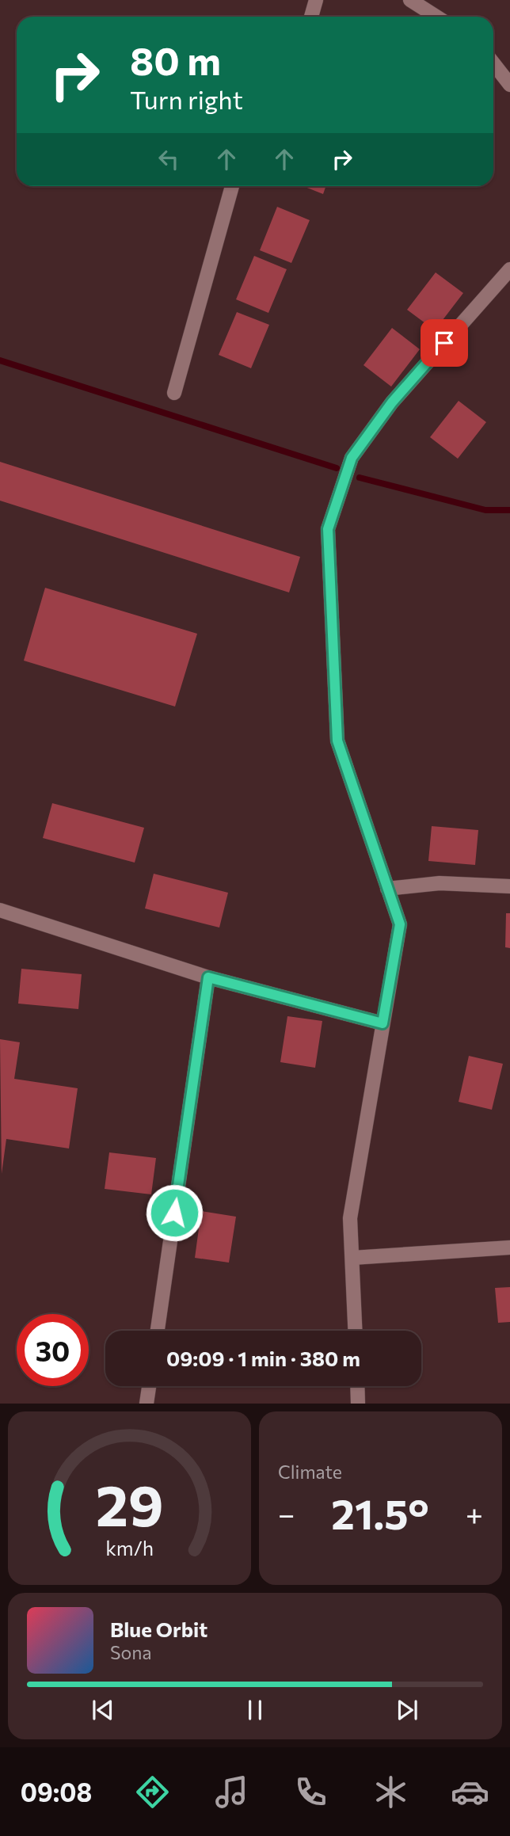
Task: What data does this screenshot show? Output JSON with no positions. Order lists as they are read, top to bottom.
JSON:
{
  "page": {
    "turn": ["80 m", "Turn right"],
    "limit": "30",
    "trip": "09:09 · 1 min · 380 m",
    "tile": "Climate",
    "heat": ["−", "21.5°", "+"],
    "song": ["Blue Orbit", "Sona"],
    "tabs": "09:08",
    "gauge": ["29", "km/h"]
  }
}
